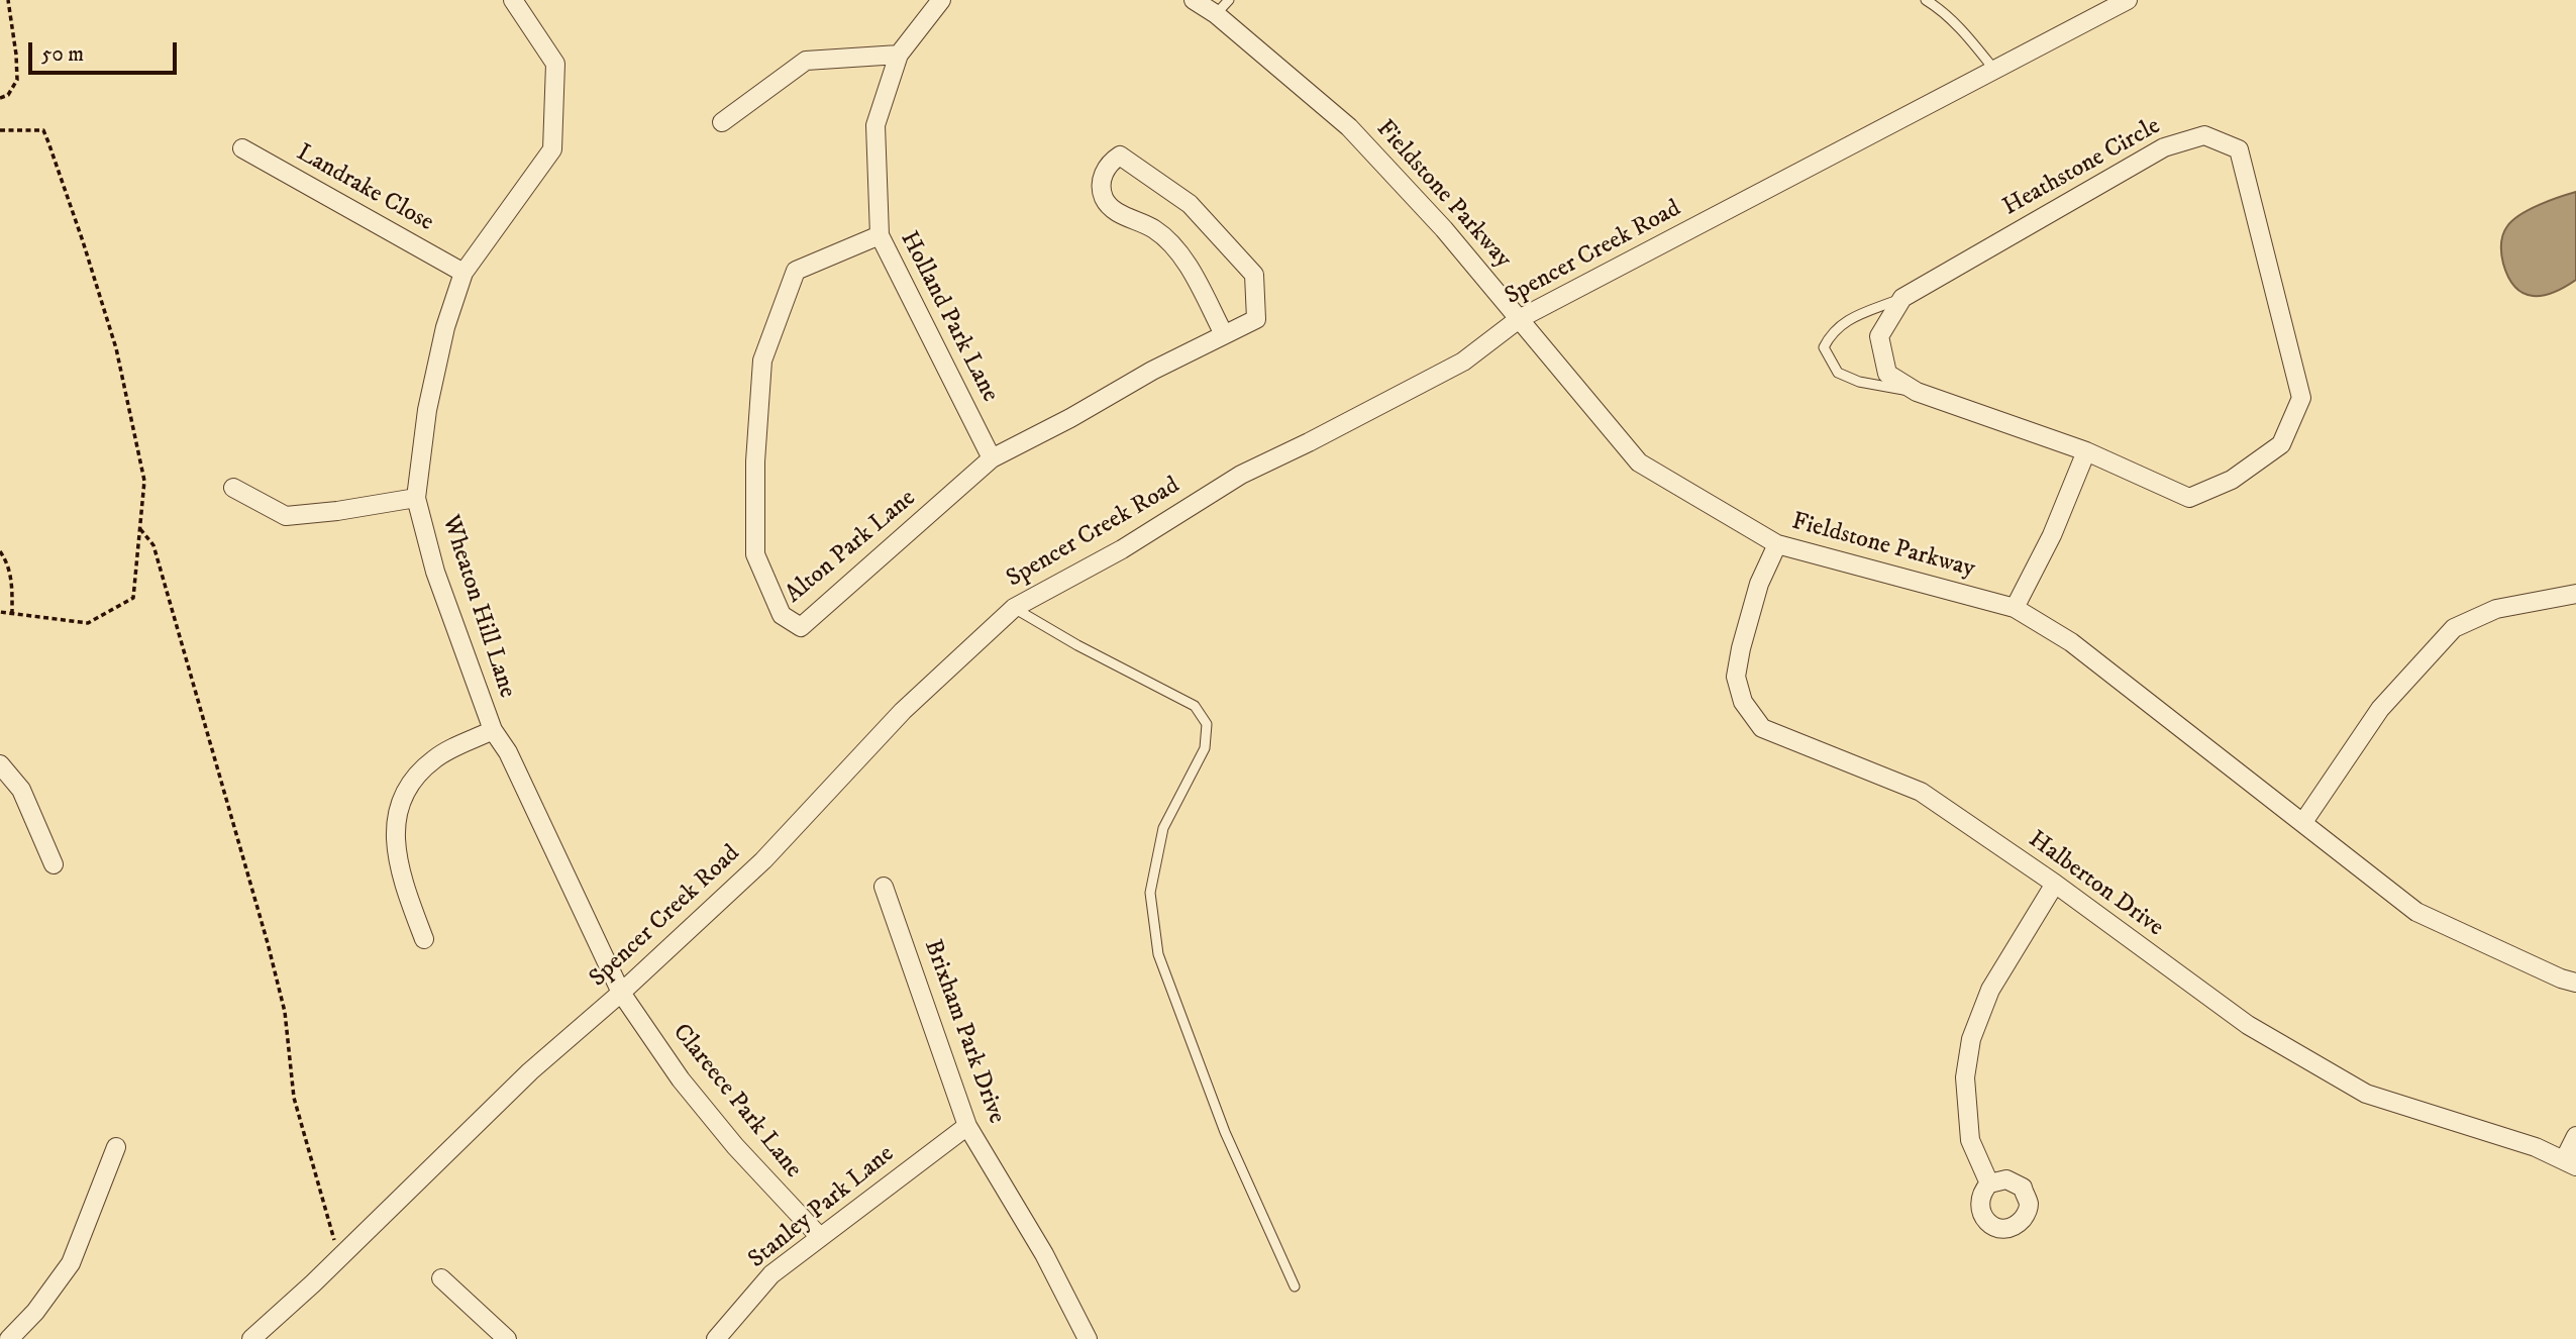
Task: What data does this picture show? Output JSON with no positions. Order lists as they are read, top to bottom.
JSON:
{
  "streets": {
    "street": [
      "Heathstone Circle",
      "Landrake Close",
      "Fieldstone Parkway",
      "Spencer Creek Road",
      "Holland Park Lane",
      "Alton Park Lane",
      "Wheaton Hill Lane",
      "Halberton Drive",
      "Brixham Park Drive",
      "Clareece Park Lane",
      "Stanley Park Lane"
    ]
  },
  "crossings": [
    ["Landrake Close", "Wheaton Hill Lane"],
    ["Fieldstone Parkway", "Spencer Creek Road"],
    ["Fieldstone Parkway", "Halberton Drive"],
    ["Spencer Creek Road", "Wheaton Hill Lane"],
    ["Spencer Creek Road", "Clareece Park Lane"],
    ["Holland Park Lane", "Alton Park Lane"],
    ["Wheaton Hill Lane", "Clareece Park Lane"],
    ["Brixham Park Drive", "Stanley Park Lane"],
    ["Clareece Park Lane", "Stanley Park Lane"]
  ],
  "scale_bar": "50 m"
}
